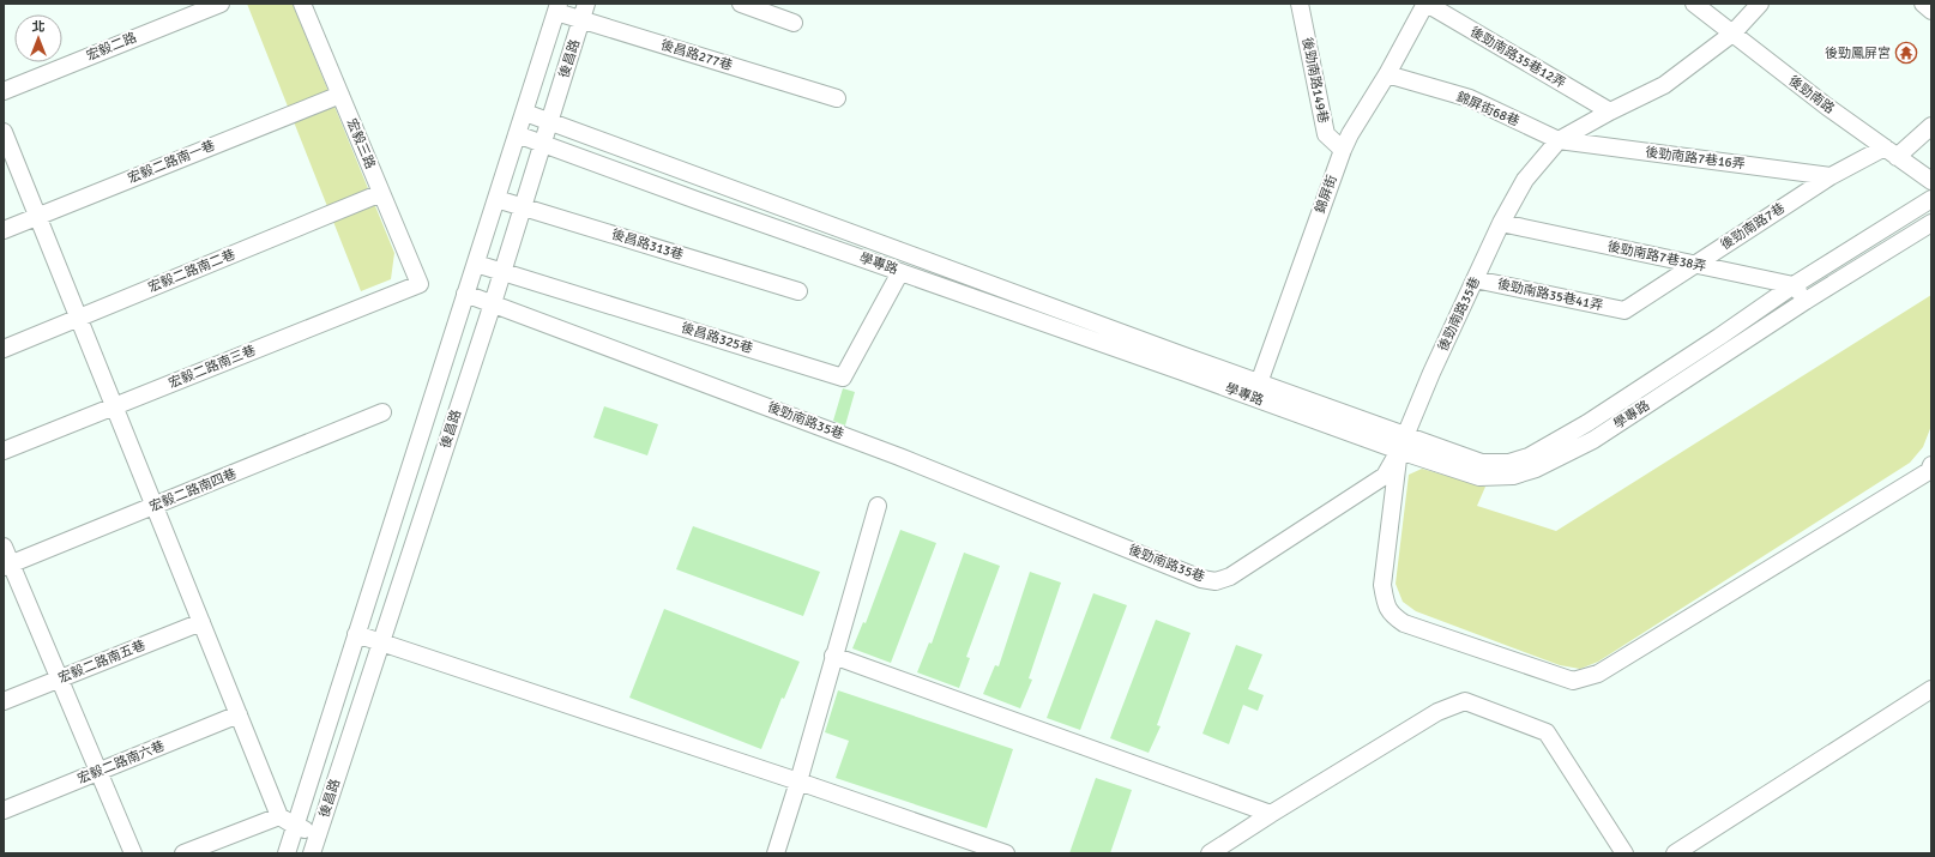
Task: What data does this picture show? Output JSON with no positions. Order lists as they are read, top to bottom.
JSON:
{
  "streets": {
    "street": [
      "宏毅二路",
      "後昌路277巷",
      "後勁南路35巷12弄",
      "後昌路",
      "後勁南路149巷",
      "後勁南路",
      "錦屏街68巷",
      "宏毅三路",
      "後勁南路7巷16弄",
      "宏毅二路南一巷",
      "錦屏街",
      "後勁南路7巷",
      "後昌路313巷",
      "後勁南路7巷38弄",
      "學專路",
      "宏毅二路南二巷",
      "後勁南路35巷41弄",
      "後勁南路35巷",
      "後昌路325巷",
      "宏毅二路南三巷",
      "宏毅二路南四巷",
      "宏毅二路南五巷",
      "宏毅二路南六巷"
    ]
  },
  "crossings": [
    ["後昌路277巷", "後昌路"],
    ["後勁南路35巷12弄", "錦屏街"],
    ["後勁南路35巷12弄", "後勁南路35巷"],
    ["後昌路", "後昌路313巷"],
    ["後昌路", "學專路"],
    ["後昌路", "後勁南路35巷"],
    ["後昌路", "後昌路325巷"],
    ["後勁南路149巷", "錦屏街"],
    ["後勁南路", "後勁南路7巷"],
    ["後勁南路", "後勁南路35巷"],
    ["錦屏街68巷", "後勁南路7巷16弄"],
    ["錦屏街68巷", "錦屏街"],
    ["錦屏街68巷", "後勁南路35巷"],
    ["宏毅三路", "宏毅二路南一巷"],
    ["宏毅三路", "宏毅二路南二巷"],
    ["宏毅三路", "宏毅二路南三巷"],
    ["後勁南路7巷16弄", "後勁南路7巷"],
    ["後勁南路7巷16弄", "後勁南路35巷"],
    ["錦屏街", "學專路"],
    ["後勁南路7巷", "後勁南路7巷38弄"],
    ["後勁南路7巷", "後勁南路35巷41弄"],
    ["後勁南路7巷38弄", "學專路"],
    ["後勁南路7巷38弄", "後勁南路35巷"],
    ["學專路", "後勁南路35巷"],
    ["學專路", "後昌路325巷"],
    ["後勁南路35巷41弄", "後勁南路35巷"]
  ],
  "places": {
    "temple": ["後勁鳳屏宮"]
  },
  "north": "top"
}
